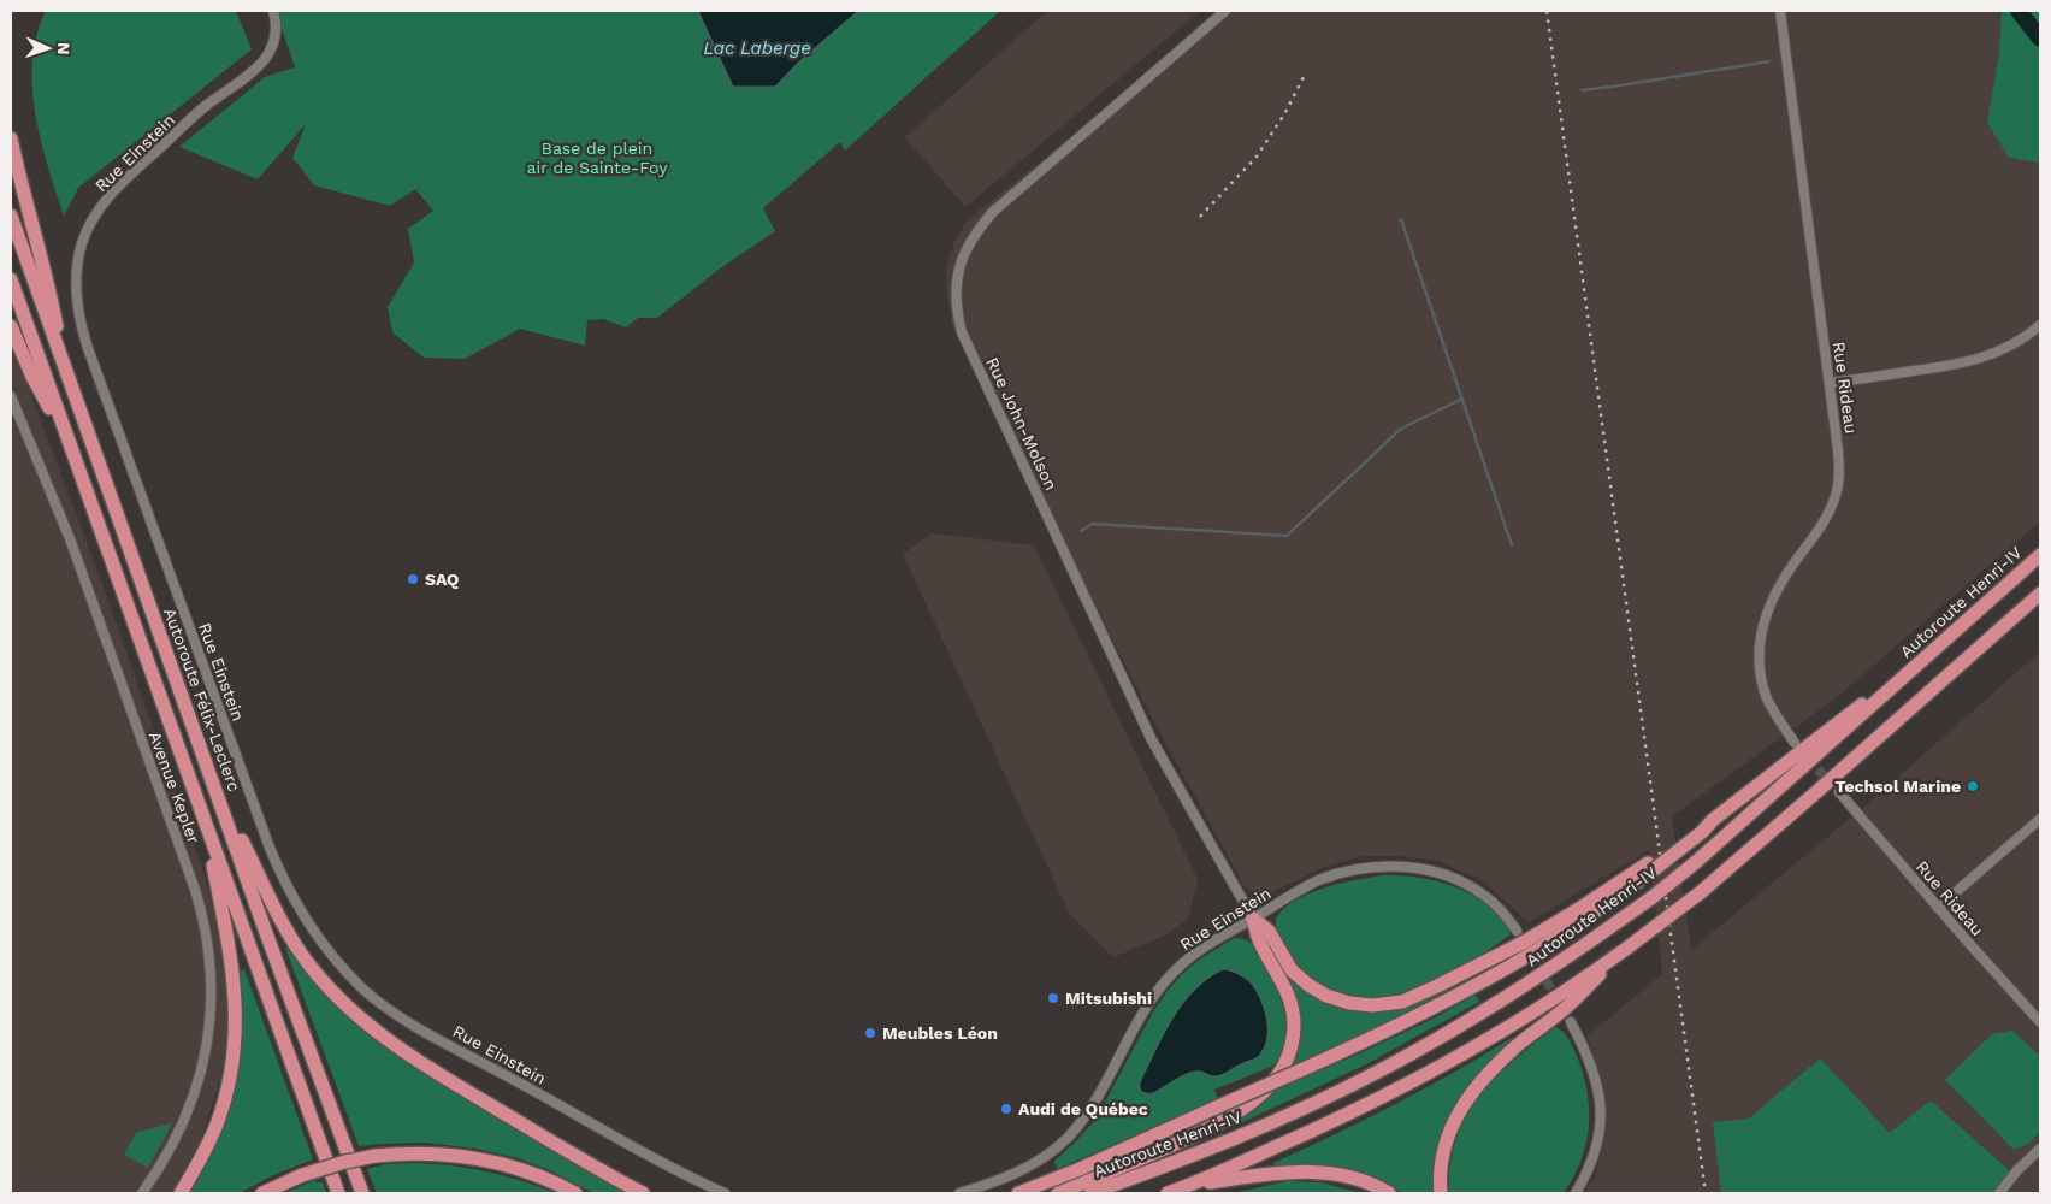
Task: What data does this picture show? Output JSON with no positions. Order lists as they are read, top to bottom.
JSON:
{
  "streets": {
    "highway": ["Autoroute Henri-IV", "Autoroute Félix-Leclerc"],
    "street": [
      "Rue Einstein",
      "Rue Rideau",
      "Rue John-Molson",
      "Avenue Kepler"
    ]
  },
  "crossings": [
    ["Rue Einstein", "Rue John-Molson"]
  ],
  "water": ["Lac Laberge"],
  "parks": ["Base de plein air de Sainte-Foy"],
  "places": [
    "SAQ",
    "Techsol Marine",
    "Mitsubishi",
    "Meubles Léon",
    "Audi de Québec"
  ],
  "north": "right"
}
